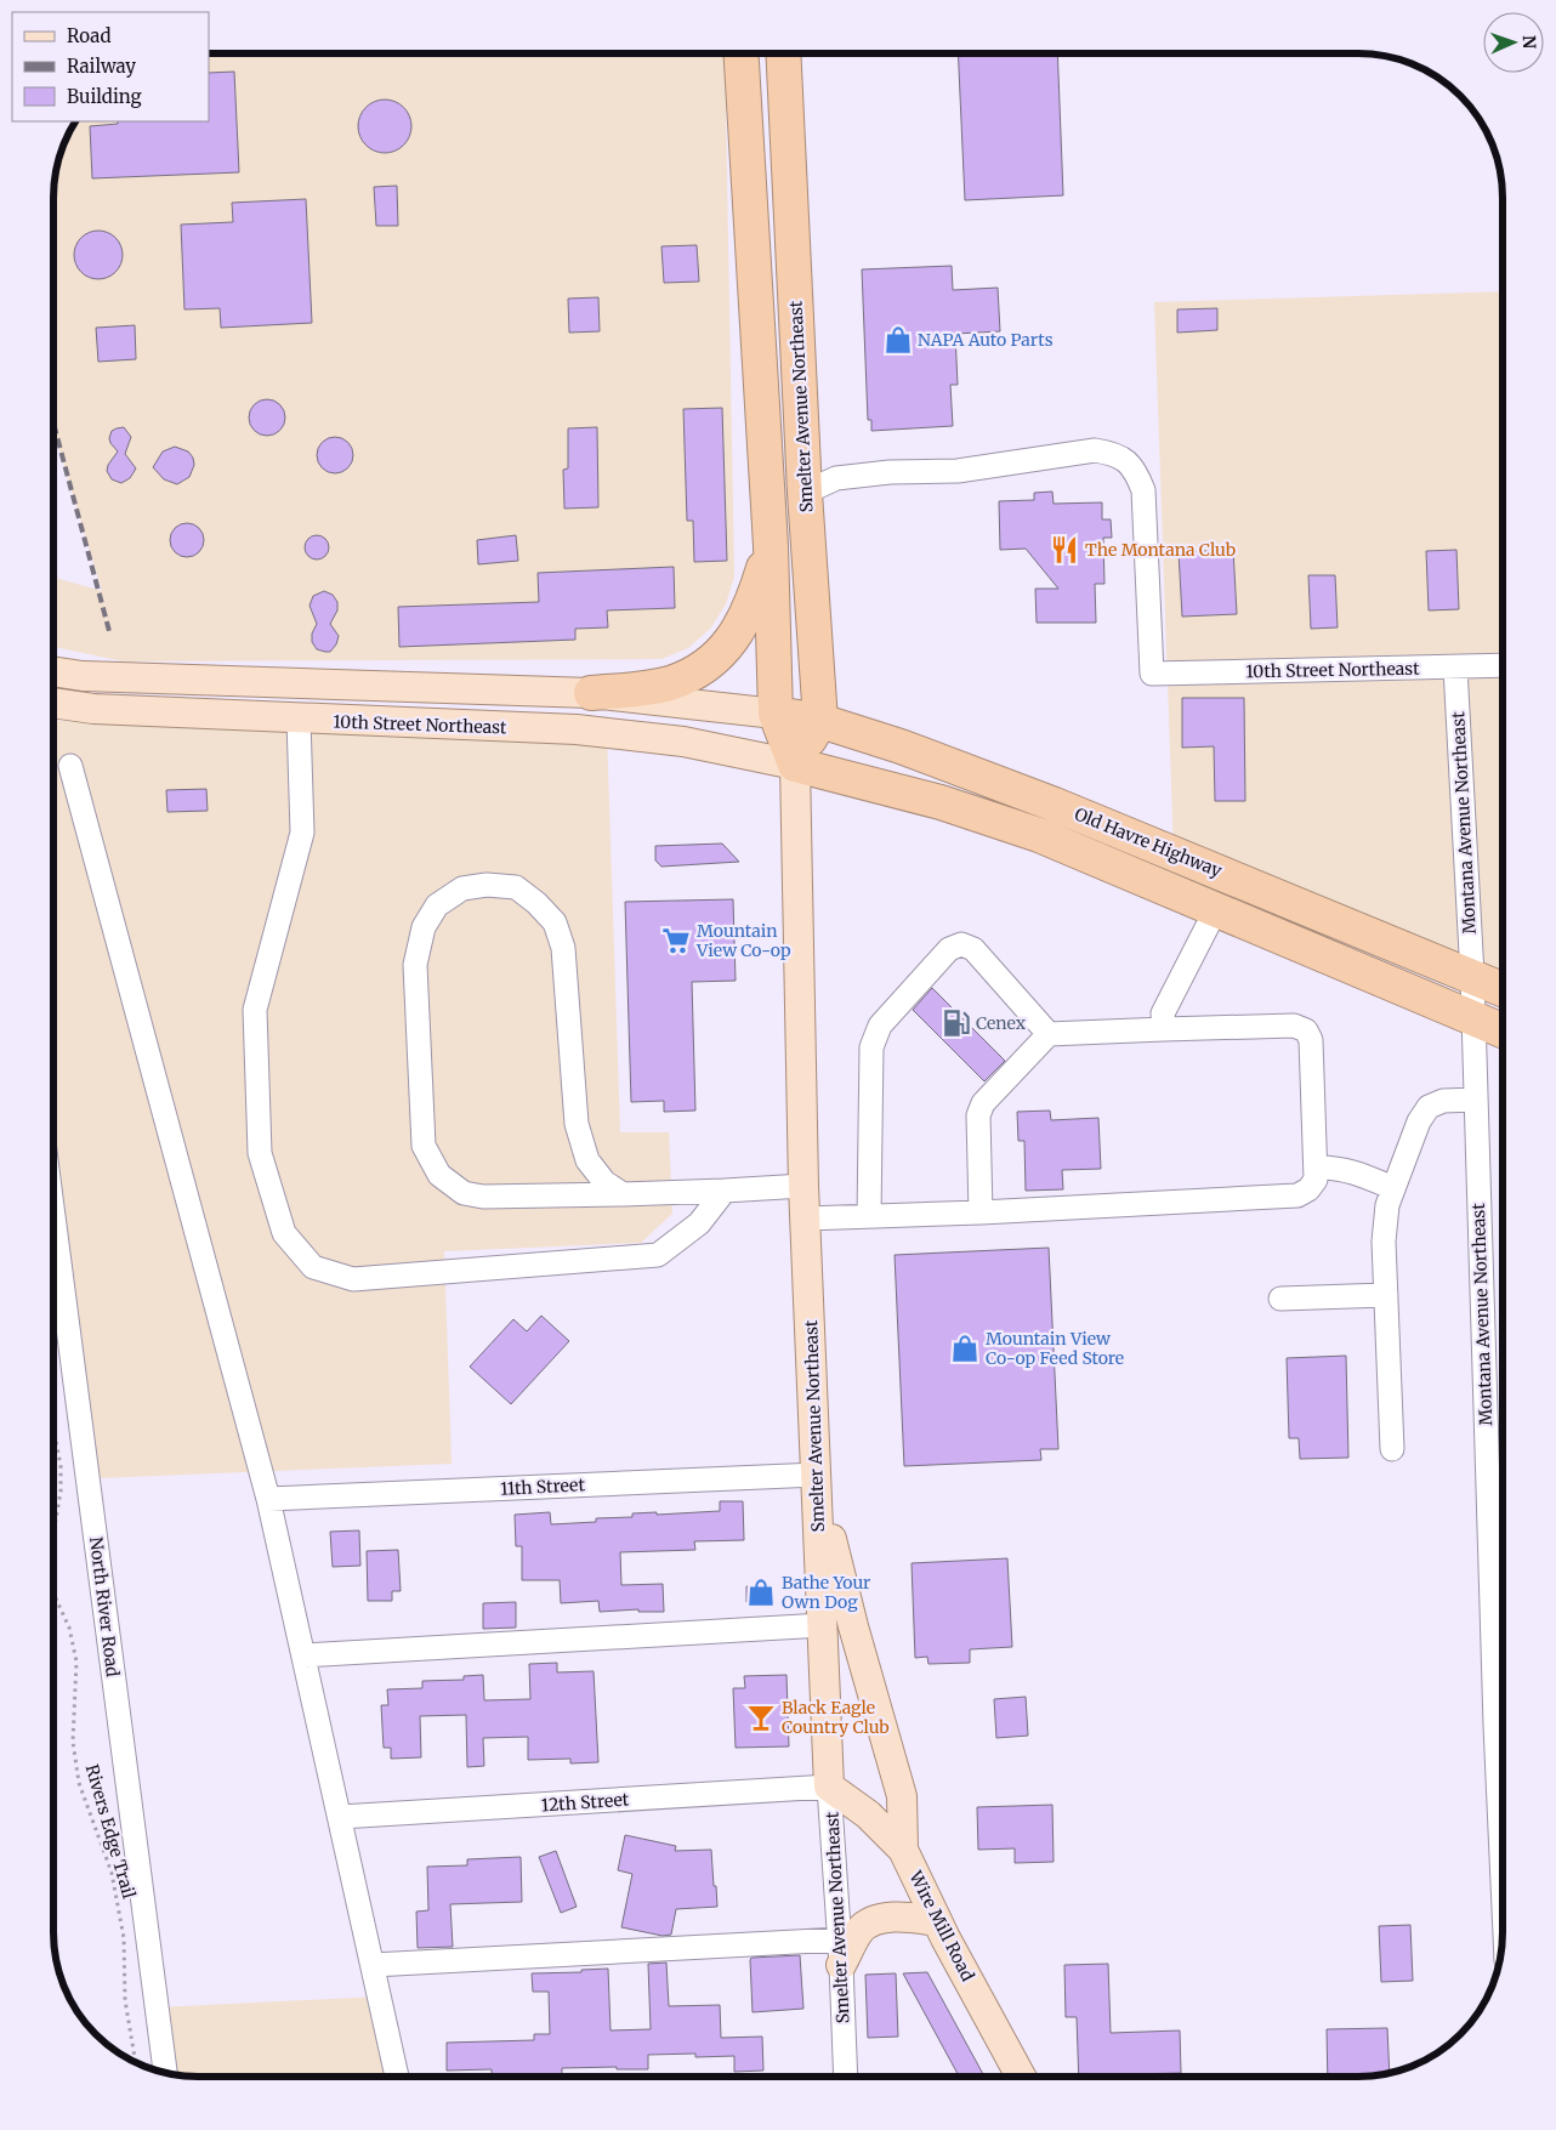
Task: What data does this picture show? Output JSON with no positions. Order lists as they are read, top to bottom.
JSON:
{
  "streets": {
    "highway": ["Smelter Avenue Northeast", "Old Havre Highway"],
    "main road": ["10th Street Northeast", "Wire Mill Road"],
    "street": [
      "Montana Avenue Northeast",
      "11th Street",
      "North River Road",
      "12th Street"
    ],
    "path": ["Rivers Edge Trail"]
  },
  "crossings": [
    ["Smelter Avenue Northeast", "10th Street Northeast"],
    ["Smelter Avenue Northeast", "Old Havre Highway"],
    ["Smelter Avenue Northeast", "11th Street"],
    ["Smelter Avenue Northeast", "12th Street"],
    ["Smelter Avenue Northeast", "Wire Mill Road"],
    ["10th Street Northeast", "Montana Avenue Northeast"],
    ["10th Street Northeast", "Old Havre Highway"],
    ["Montana Avenue Northeast", "Old Havre Highway"],
    ["12th Street", "Wire Mill Road"]
  ],
  "places": {
    "shop": ["NAPA Auto Parts", "Mountain View Co-op Feed Store", "Bathe Your Own Dog"],
    "restaurant": ["The Montana Club"],
    "supermarket": ["Mountain View Co-op"],
    "fuel station": ["Cenex"],
    "bar": ["Black Eagle Country Club"]
  },
  "legend": ["Road", "Railway", "Building"],
  "north": "right"
}
